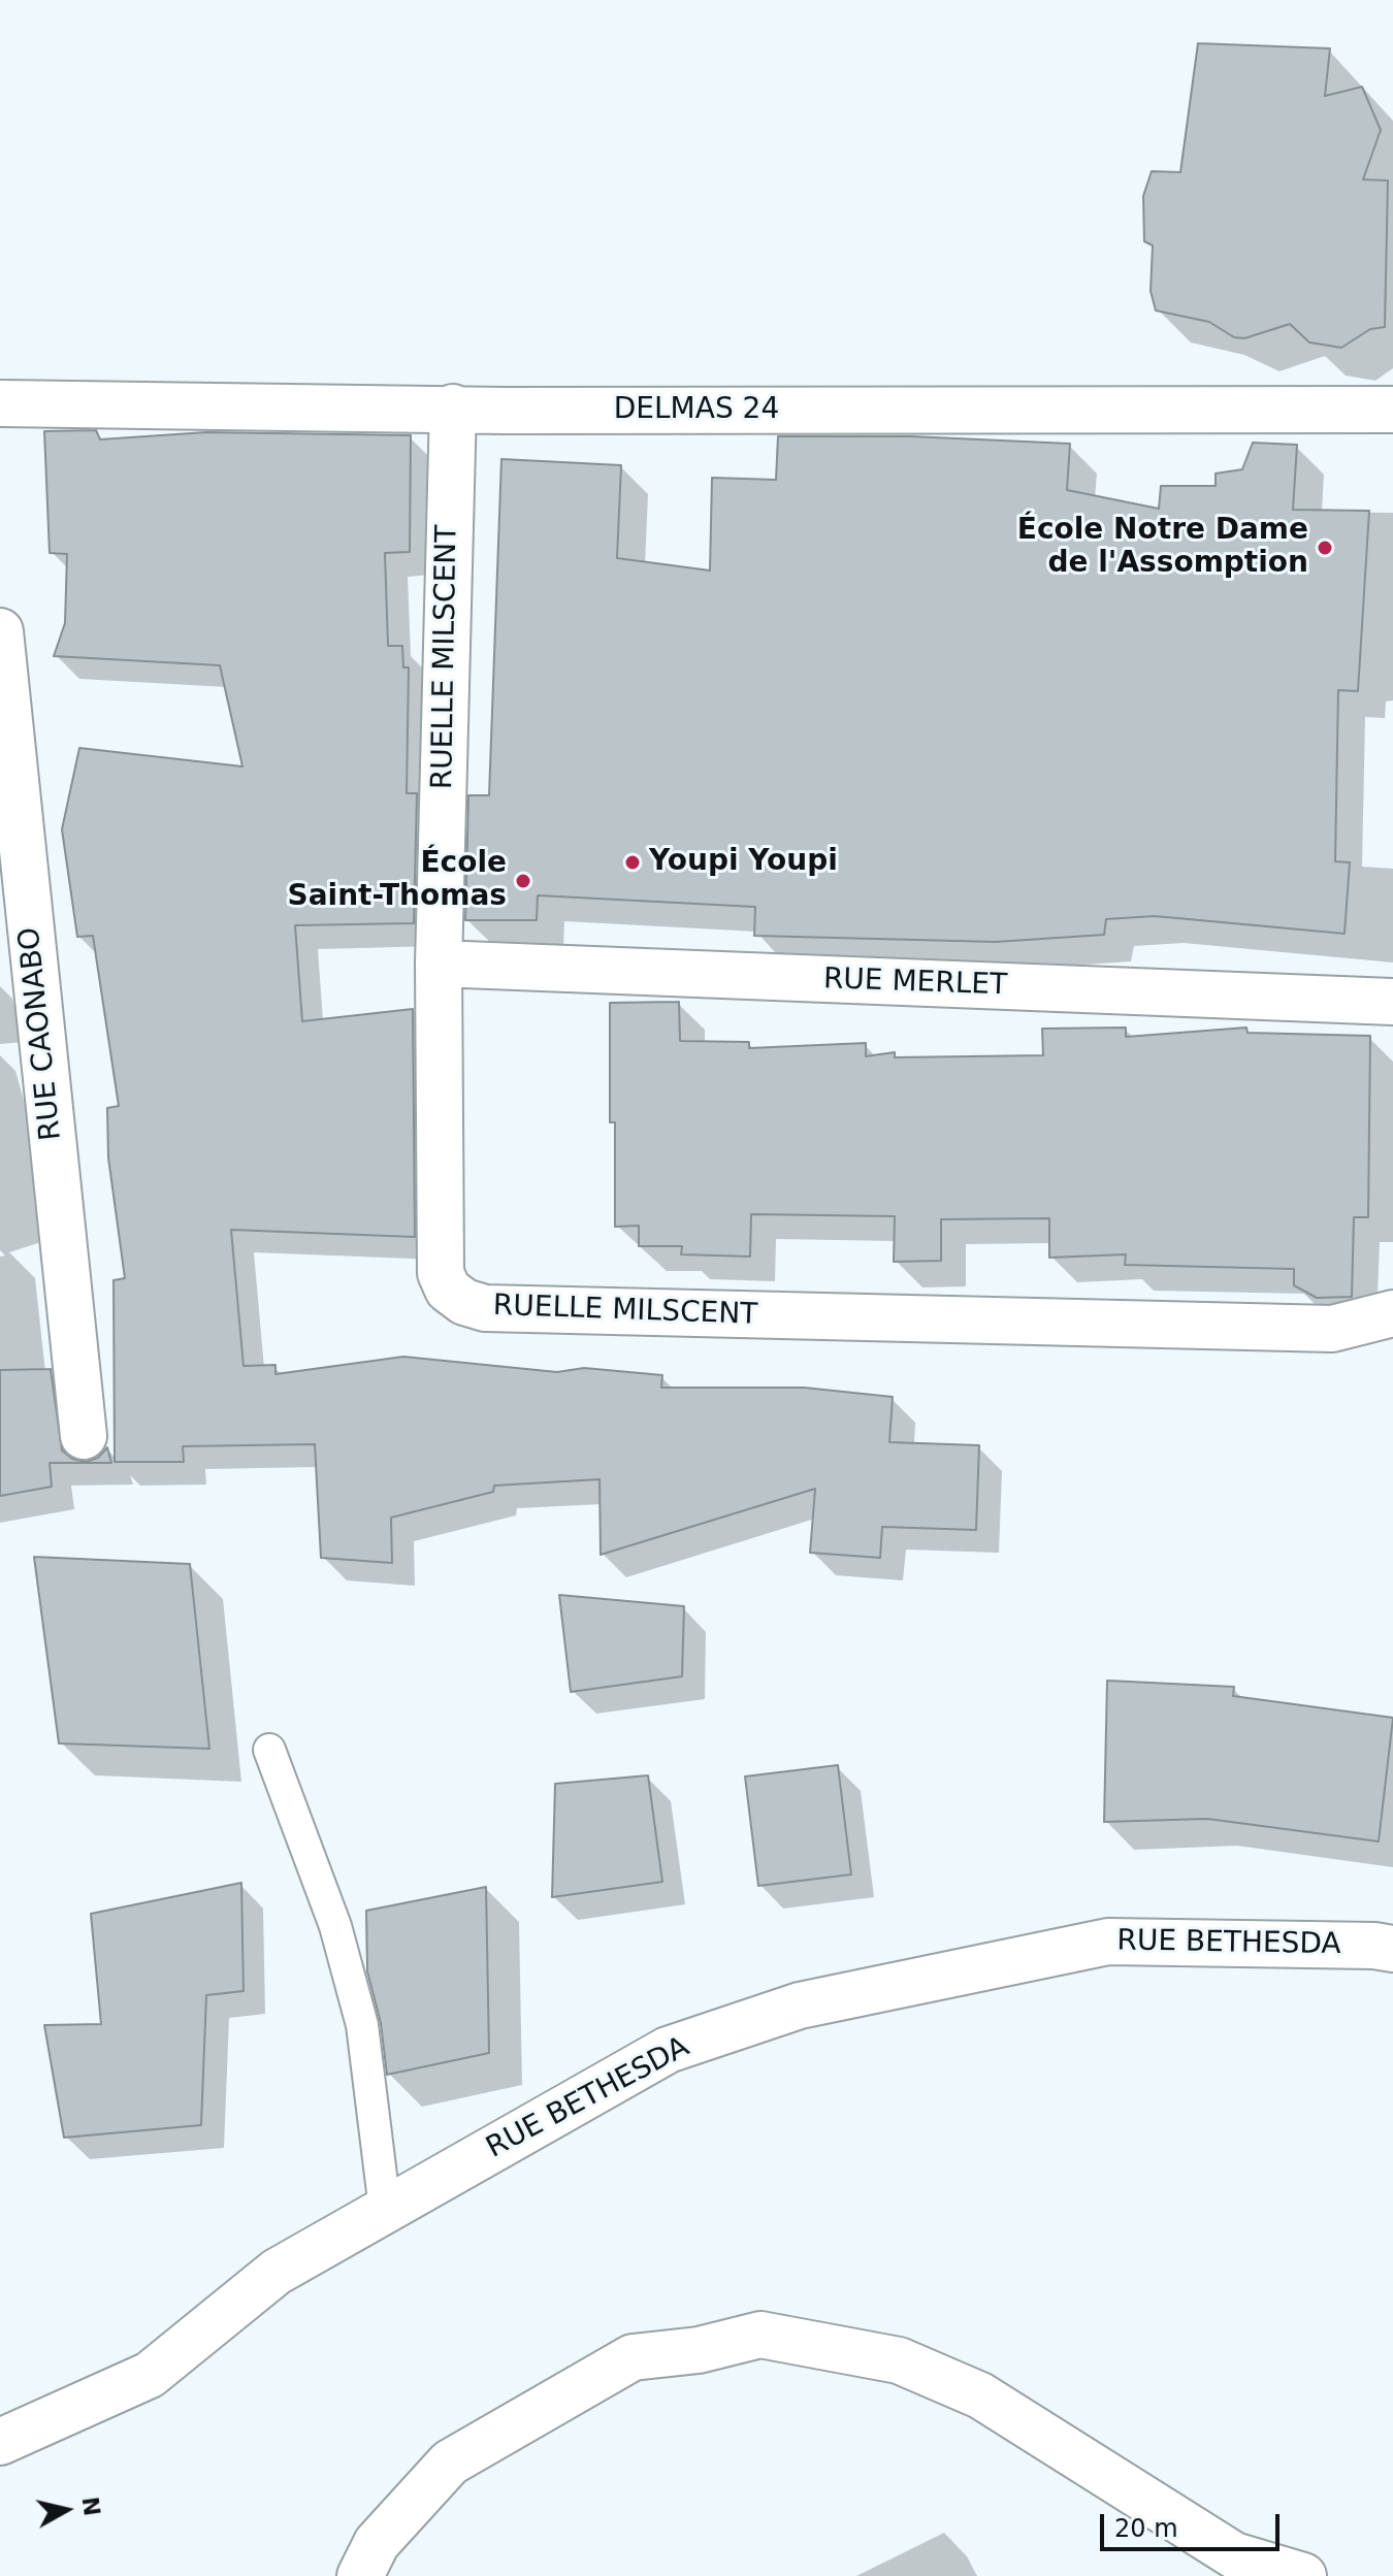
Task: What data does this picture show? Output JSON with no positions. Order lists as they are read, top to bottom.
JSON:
{
  "streets": {
    "street": [
      "DELMAS 24",
      "RUELLE MILSCENT",
      "RUE MERLET",
      "RUE CAONABO",
      "RUE BETHESDA"
    ]
  },
  "crossings": [
    ["DELMAS 24", "RUELLE MILSCENT"],
    ["RUELLE MILSCENT", "RUE MERLET"]
  ],
  "places": ["École Notre Dame de l'Assomption", "Youpi Youpi", "École Saint-Thomas"],
  "scale_bar": "20 m",
  "north": "right"
}
